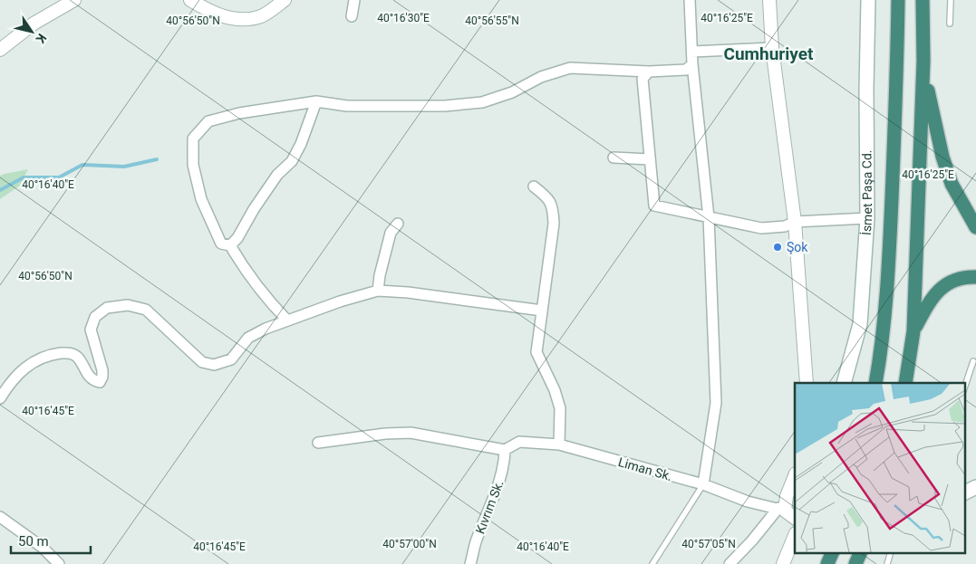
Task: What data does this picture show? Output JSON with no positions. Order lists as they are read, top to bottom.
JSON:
{
  "streets": {
    "main road": ["İsmet Paşa Cd."],
    "street": ["Liman Sk.", "Kıvrım Sk."]
  },
  "crossings": [
    ["Liman Sk.", "Kıvrım Sk."]
  ],
  "districts": ["Cumhuriyet"],
  "places": ["Şok"],
  "scale_bar": "50 m",
  "north": "bottom right",
  "coordinates": [
    "40°16'30\"E",
    "40°16'25\"E",
    "40°56'50\"N",
    "40°56'55\"N",
    "40°16'40\"E",
    "40°16'45\"E",
    "40°57'00\"N",
    "40°57'05\"N"
  ]
}
